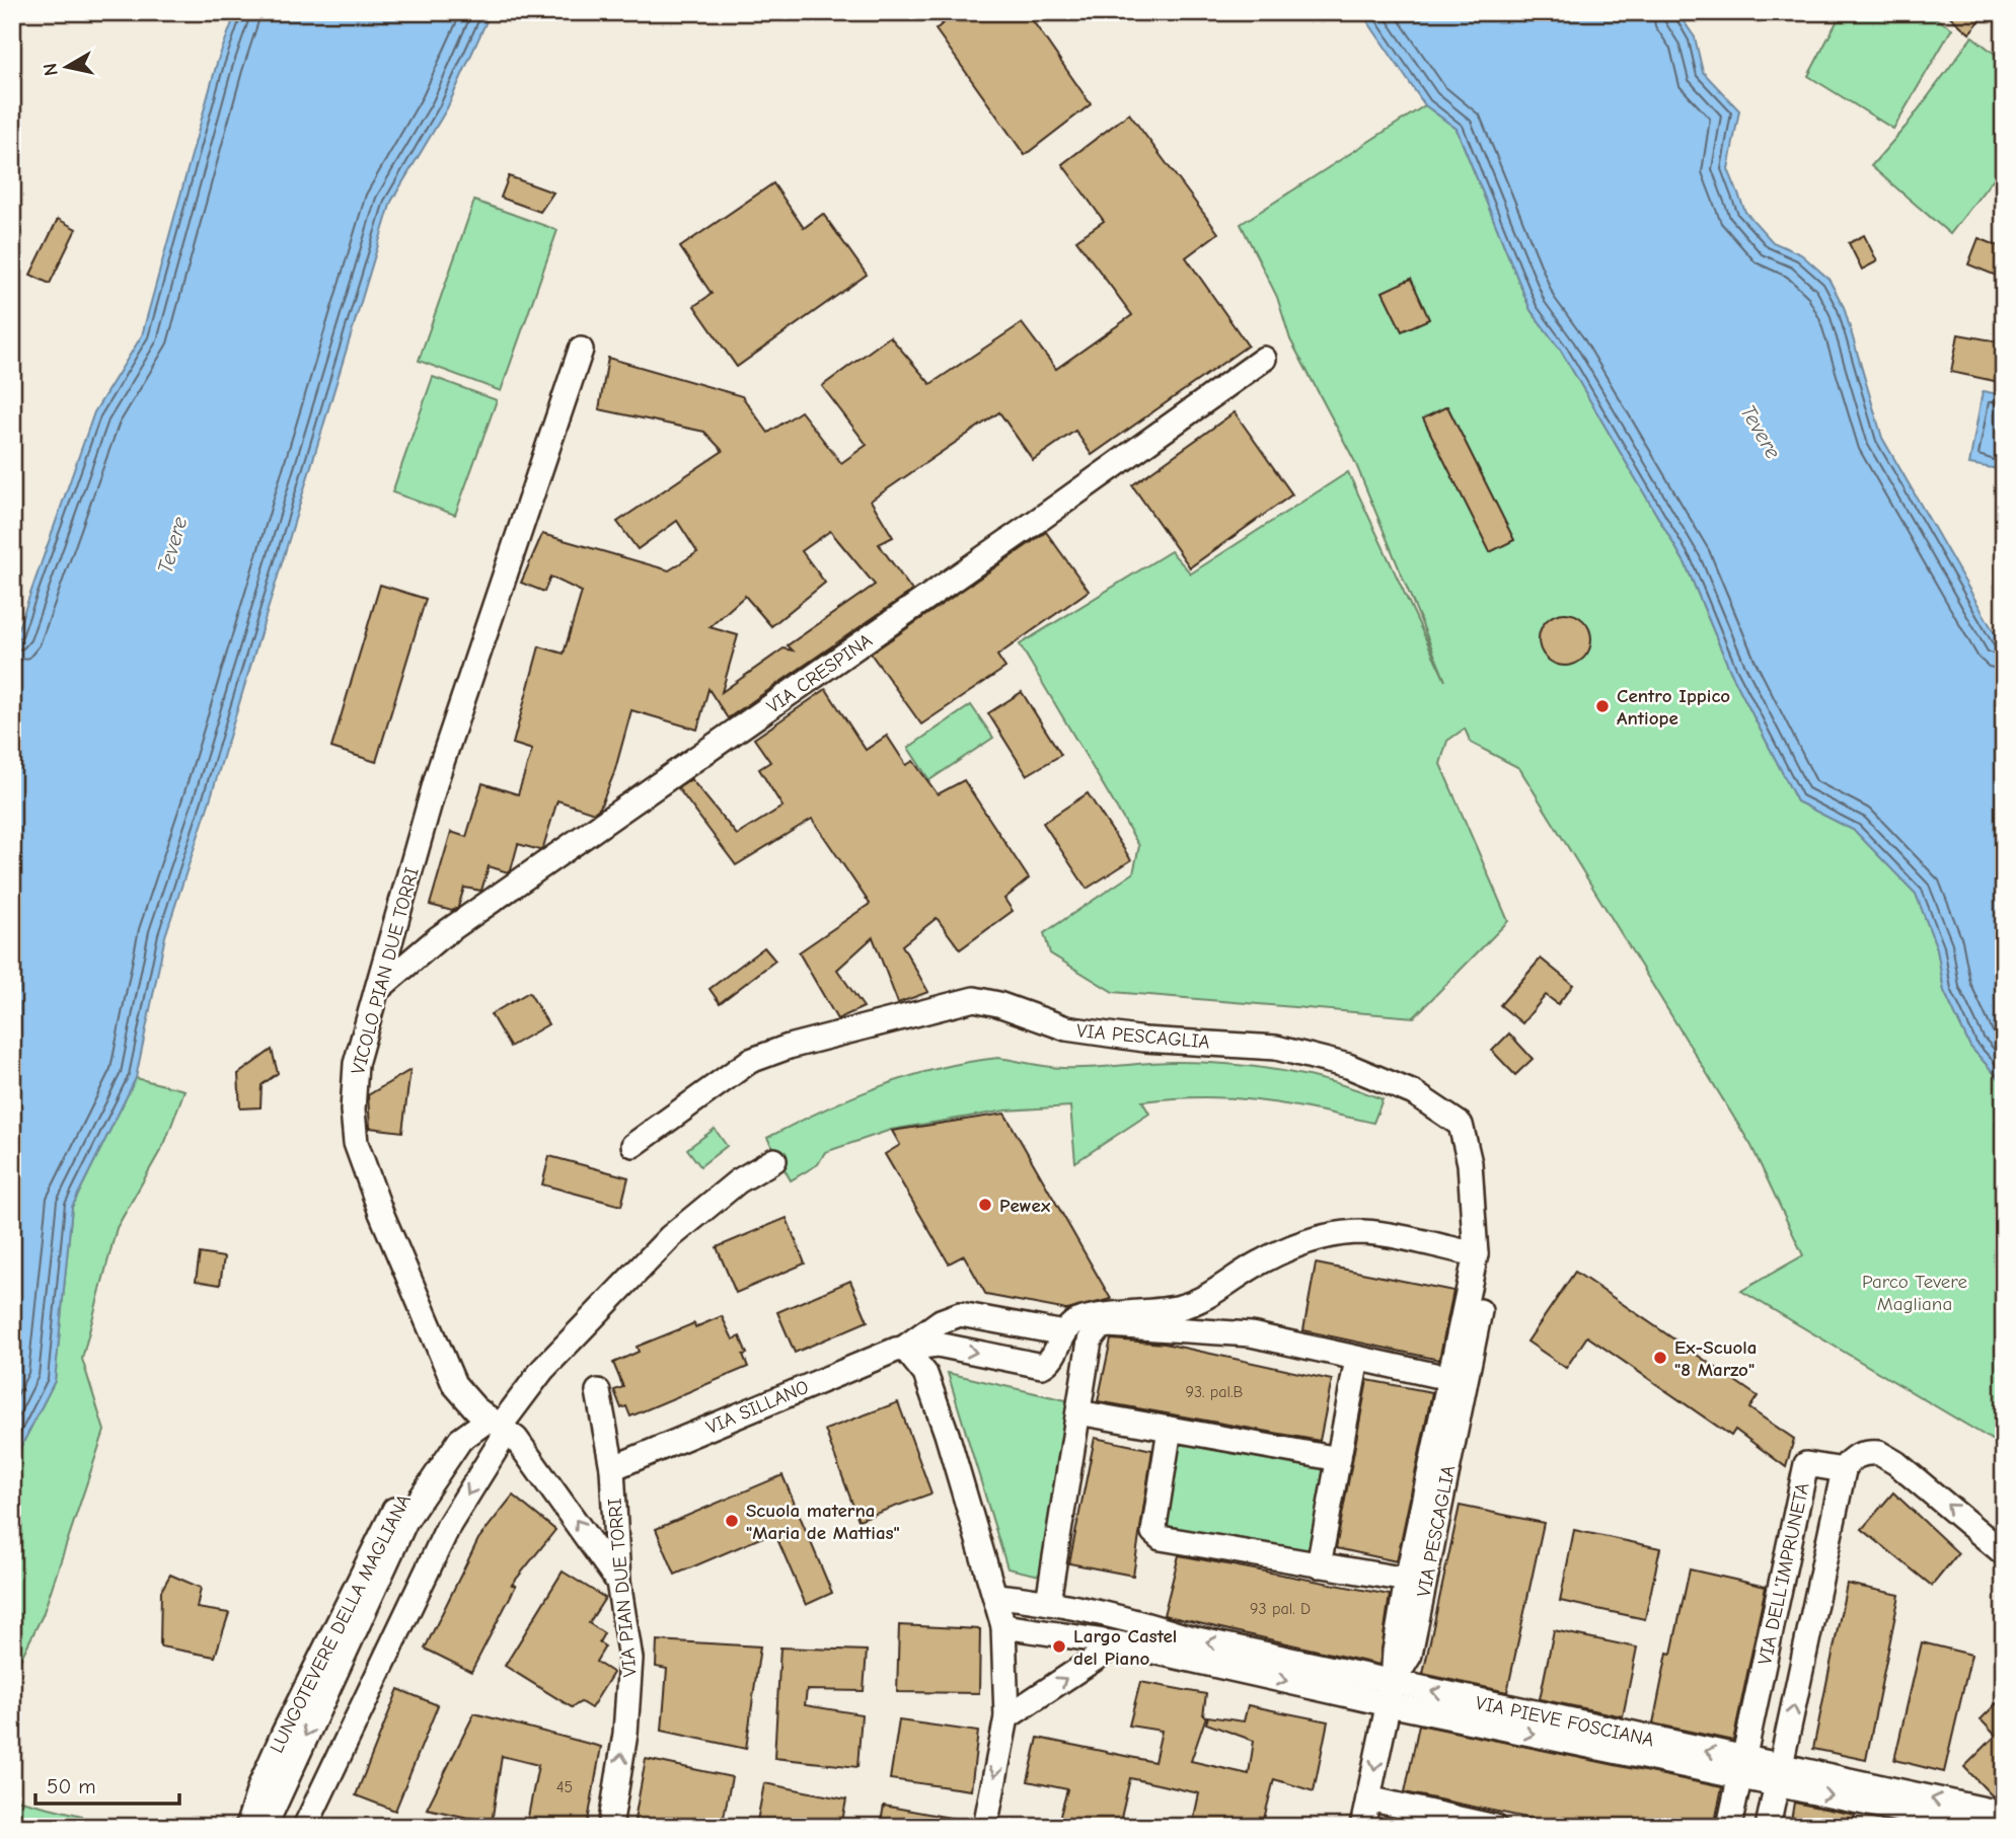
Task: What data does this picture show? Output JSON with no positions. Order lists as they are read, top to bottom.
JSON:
{
  "streets": {
    "street": [
      "VIA CRESPINA",
      "VICOLO PIAN DUE TORRI",
      "VIA PESCAGLIA",
      "VIA SILLANO",
      "VIA DELL'IMPRUNETA",
      "VIA PIAN DUE TORRI",
      "LUNGOTEVERE DELLA MAGLIANA",
      "VIA PIEVE FOSCIANA"
    ]
  },
  "crossings": [
    ["VIA CRESPINA", "VICOLO PIAN DUE TORRI"],
    ["VICOLO PIAN DUE TORRI", "VIA PIAN DUE TORRI"],
    ["VICOLO PIAN DUE TORRI", "LUNGOTEVERE DELLA MAGLIANA"],
    ["VIA PESCAGLIA", "VIA PIEVE FOSCIANA"],
    ["VIA SILLANO", "VIA PIAN DUE TORRI"],
    ["VIA DELL'IMPRUNETA", "VIA PIEVE FOSCIANA"]
  ],
  "one_way": ["VIA DELL'IMPRUNETA", "VIA PIAN DUE TORRI"],
  "water": ["Tevere"],
  "parks": ["Parco Tevere Magliana"],
  "places": [
    "Centro Ippico Antiope",
    "Pewex",
    "Ex-Scuola \"8 Marzo\"",
    "Scuola materna \"Maria de Mattias\"",
    "Largo Castel del Piano"
  ],
  "house_numbers": ["93. pal.B", "93 pal. D", "45"],
  "scale_bar": "50 m",
  "north": "left"
}
